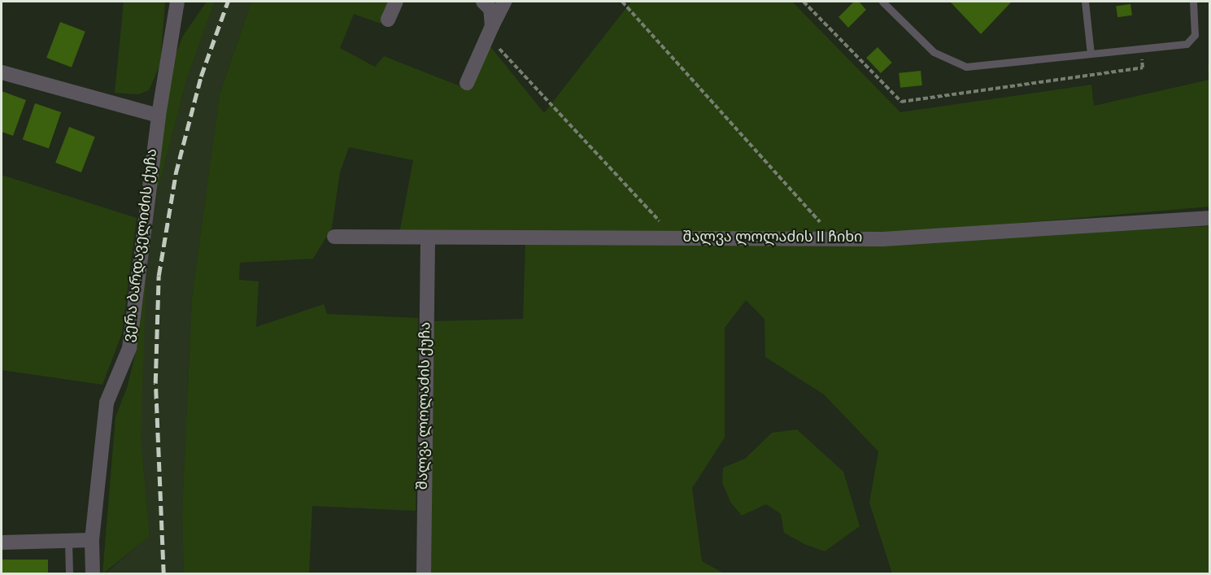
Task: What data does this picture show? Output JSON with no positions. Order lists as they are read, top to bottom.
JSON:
{
  "streets": {
    "street": ["შალვა ლოლაძის II ჩიხი", "ვერა ბარდაველიძის ქუჩა", "შალვა ლოლაძის ქუჩა"]
  },
  "crossings": [
    ["შალვა ლოლაძის II ჩიხი", "შალვა ლოლაძის ქუჩა"]
  ]
}
